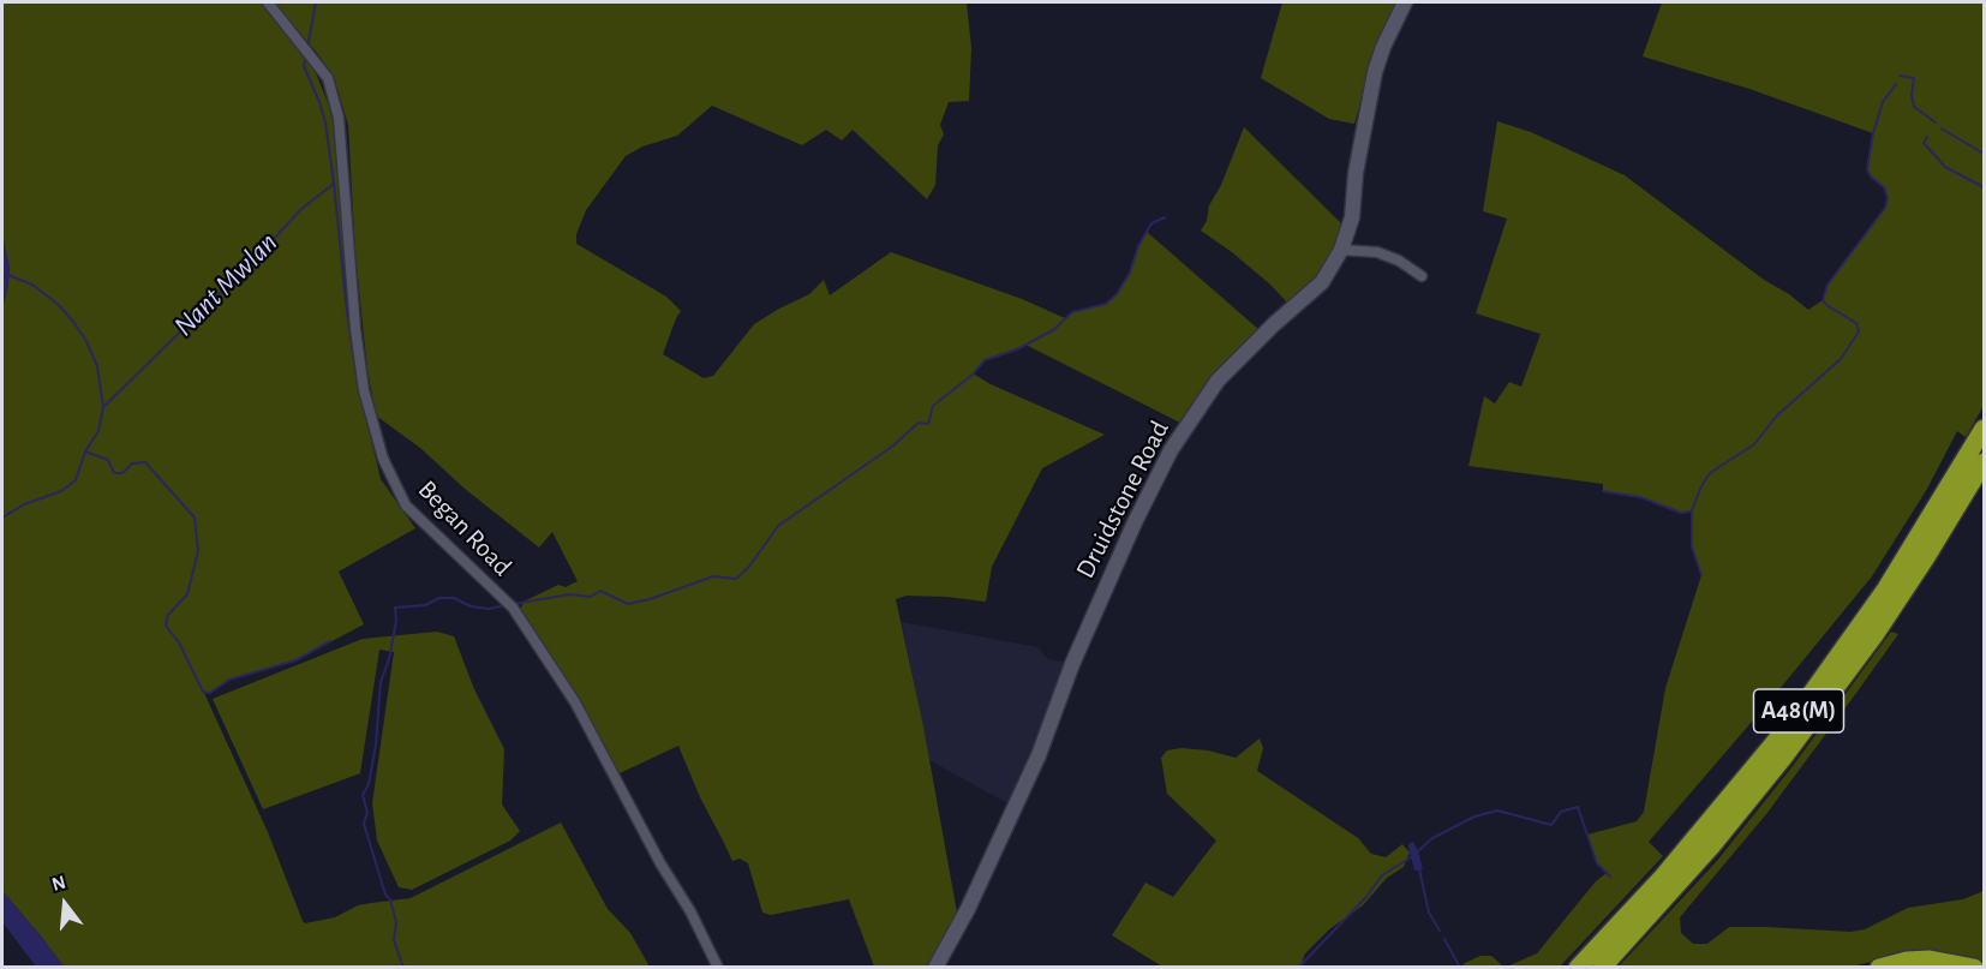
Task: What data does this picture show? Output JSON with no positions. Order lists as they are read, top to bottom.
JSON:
{
  "streets": {
    "highway": ["A48(M)"],
    "street": ["Druidstone Road", "Began Road"]
  },
  "water": ["Nant Mwlan"],
  "north": "top"
}
